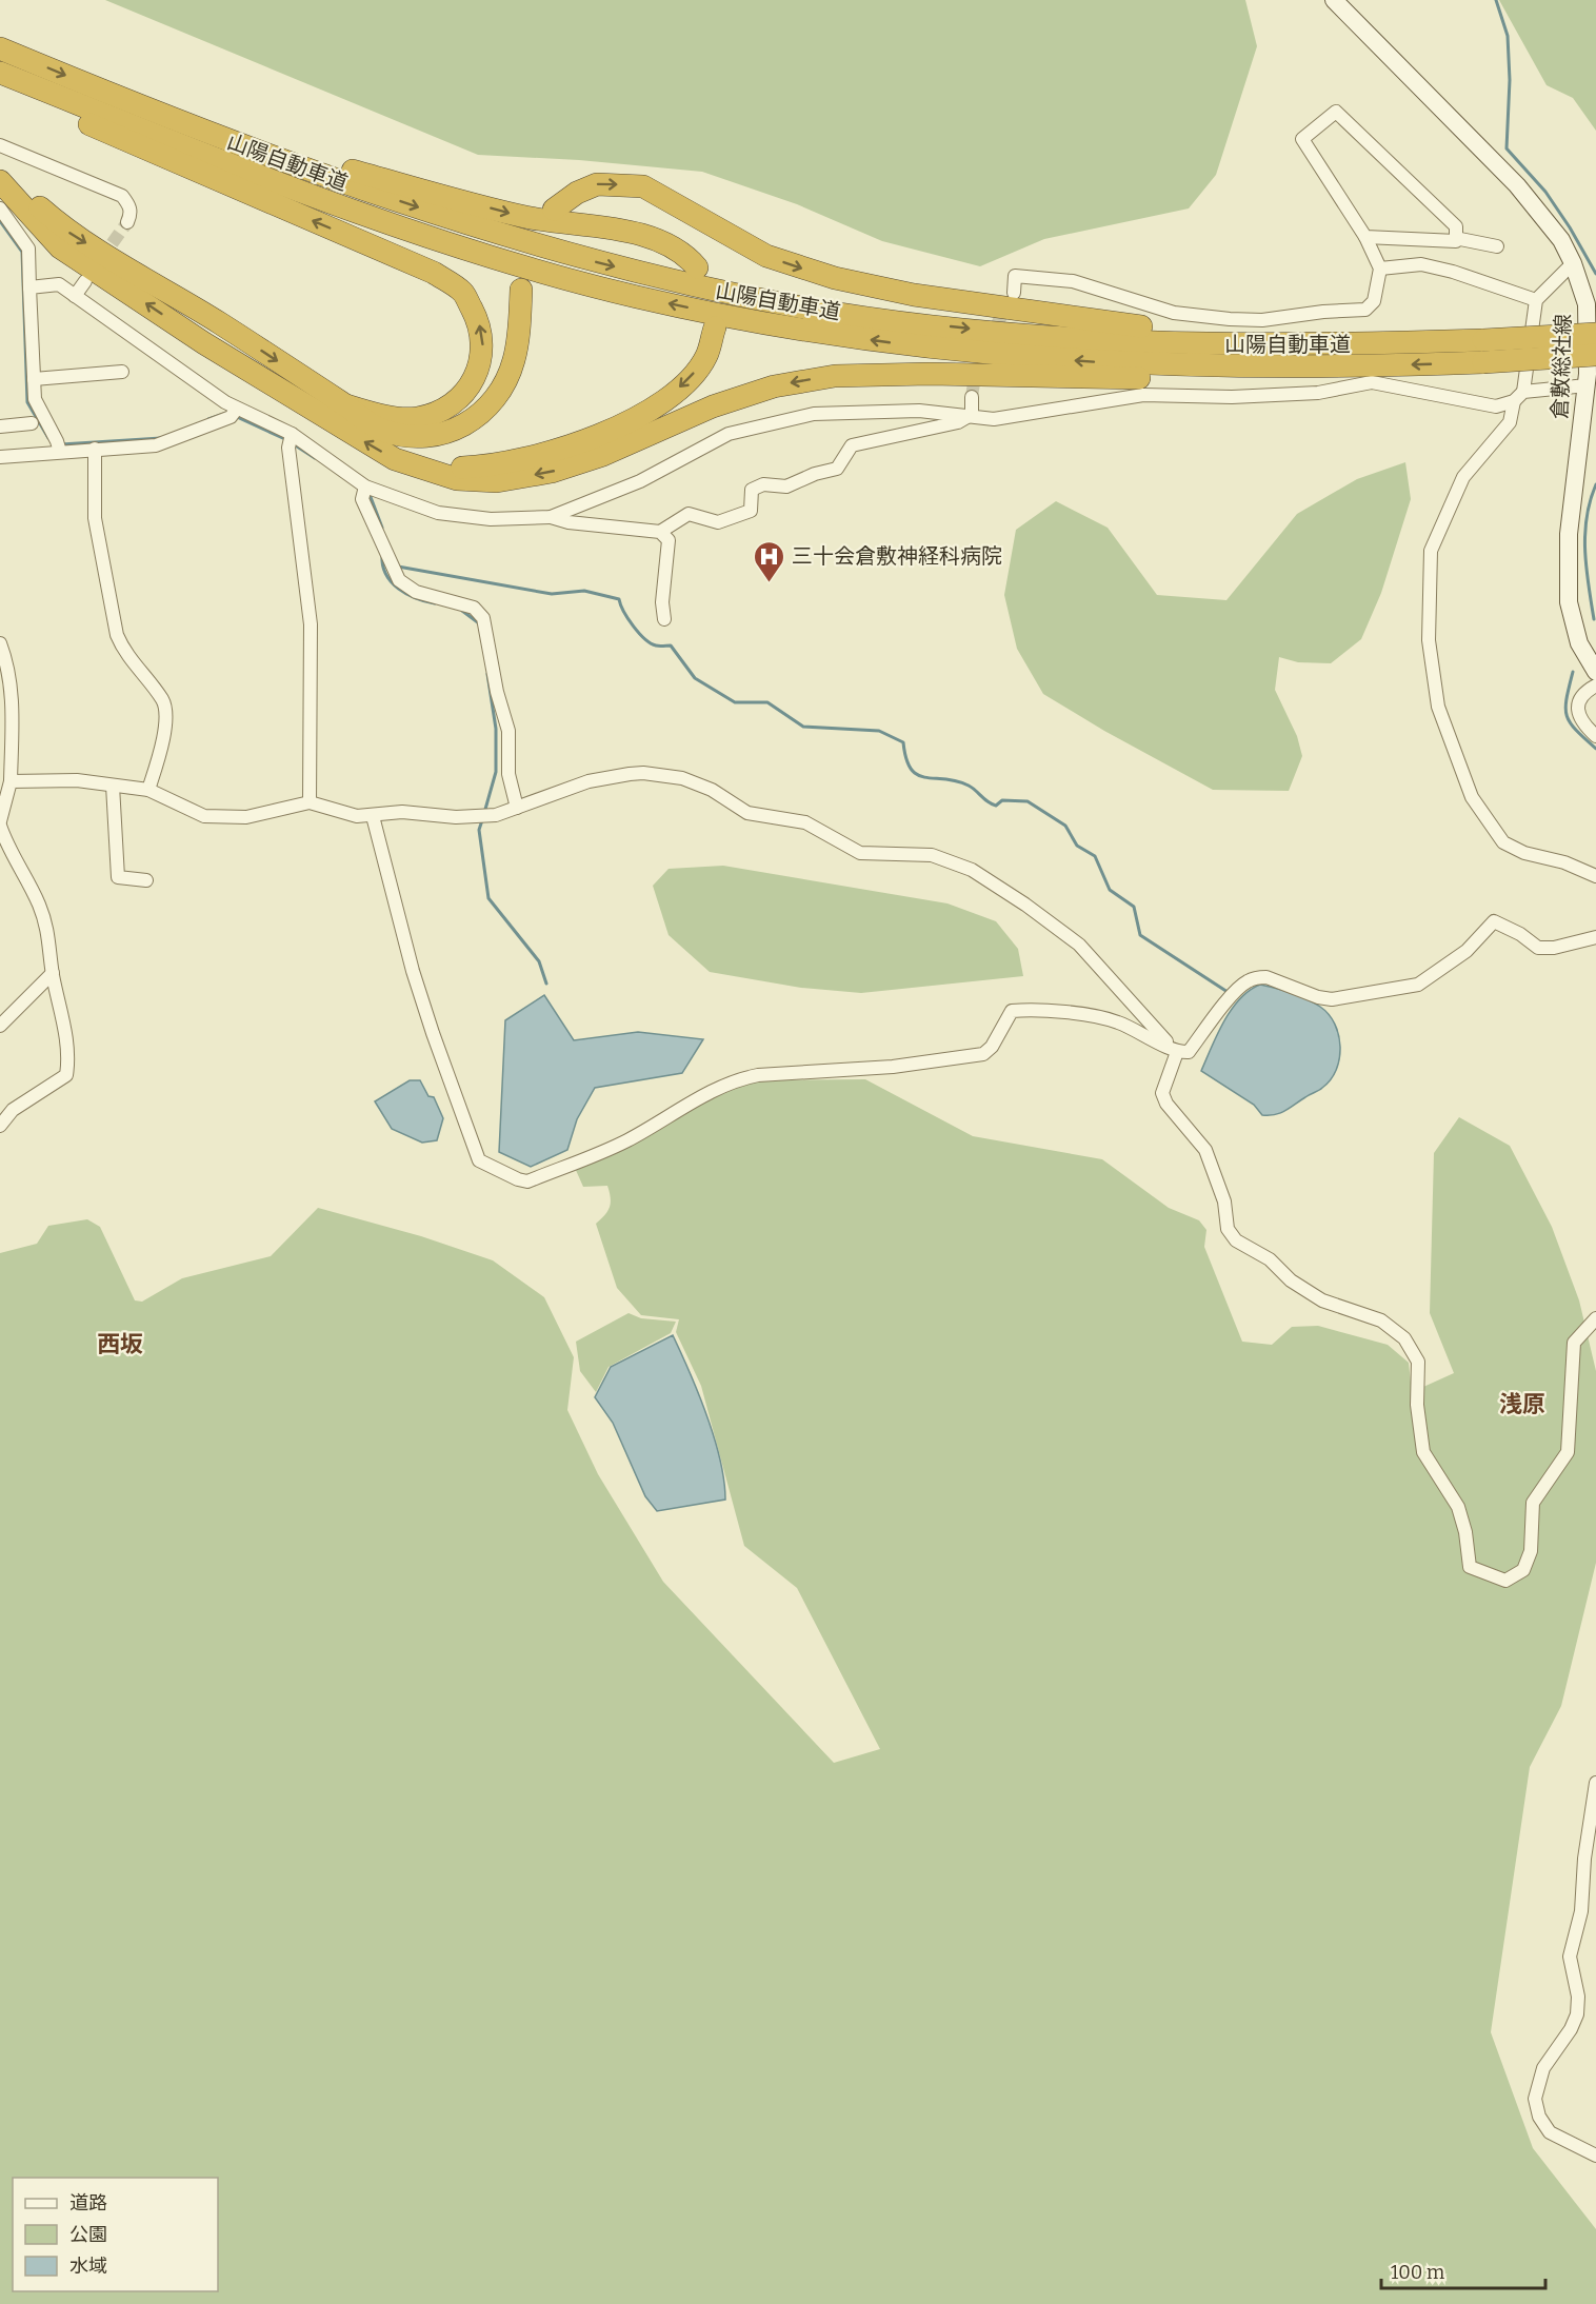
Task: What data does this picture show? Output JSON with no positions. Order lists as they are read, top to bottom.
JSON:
{
  "streets": {
    "highway": ["山陽自動車道"],
    "main road": ["倉敷総社線"]
  },
  "crossings": [
    ["山陽自動車道", "倉敷総社線"]
  ],
  "districts": ["西坂", "浅原"],
  "places": {
    "hospital": ["三十会倉敷神経科病院"]
  },
  "legend": ["道路", "公園", "水域"],
  "scale_bar": "100 m"
}
